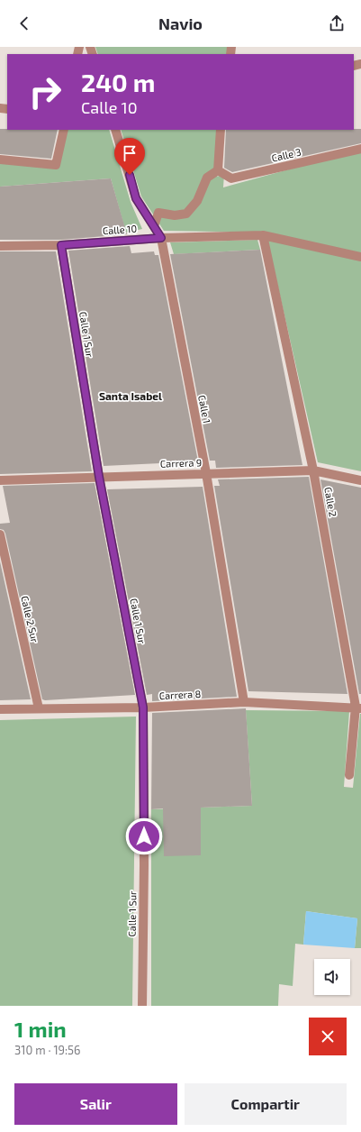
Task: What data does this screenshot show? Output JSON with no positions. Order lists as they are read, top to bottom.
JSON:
{
  "streets": {
    "street": [
      "Calle 3",
      "Calle 10",
      "Calle 1 Sur",
      "Calle 1",
      "Carrera 9",
      "Calle 2",
      "Calle 2 Sur",
      "Carrera 8"
    ]
  },
  "crossings": [
    ["Calle 10", "Calle 1 Sur"],
    ["Calle 10", "Calle 1"],
    ["Calle 10", "Calle 2"],
    ["Calle 1 Sur", "Carrera 9"],
    ["Calle 1 Sur", "Carrera 8"],
    ["Calle 1", "Carrera 9"],
    ["Calle 1", "Carrera 8"],
    ["Carrera 9", "Calle 2"],
    ["Calle 2", "Carrera 8"],
    ["Calle 2 Sur", "Carrera 8"]
  ],
  "districts": ["Santa Isabel"],
  "page": {
    "header": "Navio",
    "turn": ["240 m", "Calle 10"],
    "heading": ["1 min", "310 m · 19:56"],
    "buttons": ["Salir", "Compartir"]
  }
}
